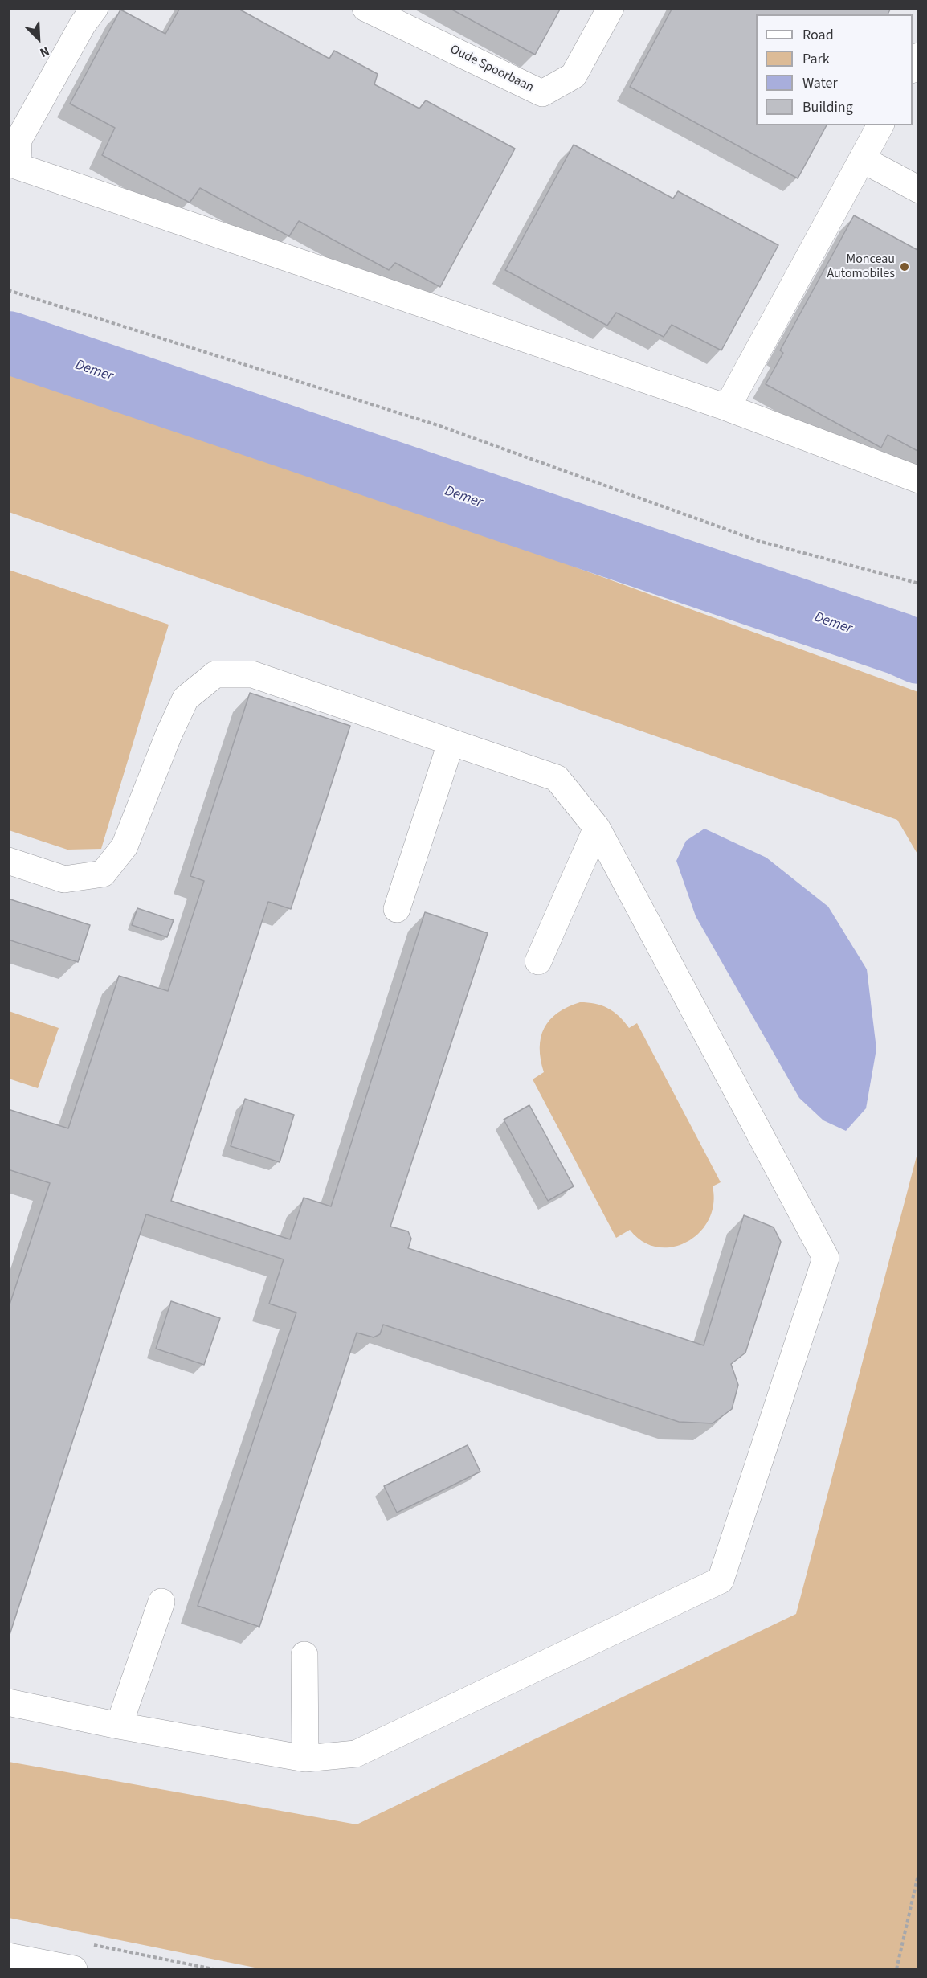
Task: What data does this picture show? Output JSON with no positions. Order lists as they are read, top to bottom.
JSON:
{
  "streets": {
    "street": ["Oude Spoorbaan"]
  },
  "water": ["Demer"],
  "places": ["Monceau Automobiles"],
  "legend": [
    "Road",
    "Park",
    "Water",
    "Building"
  ],
  "north": "bottom right"
}
